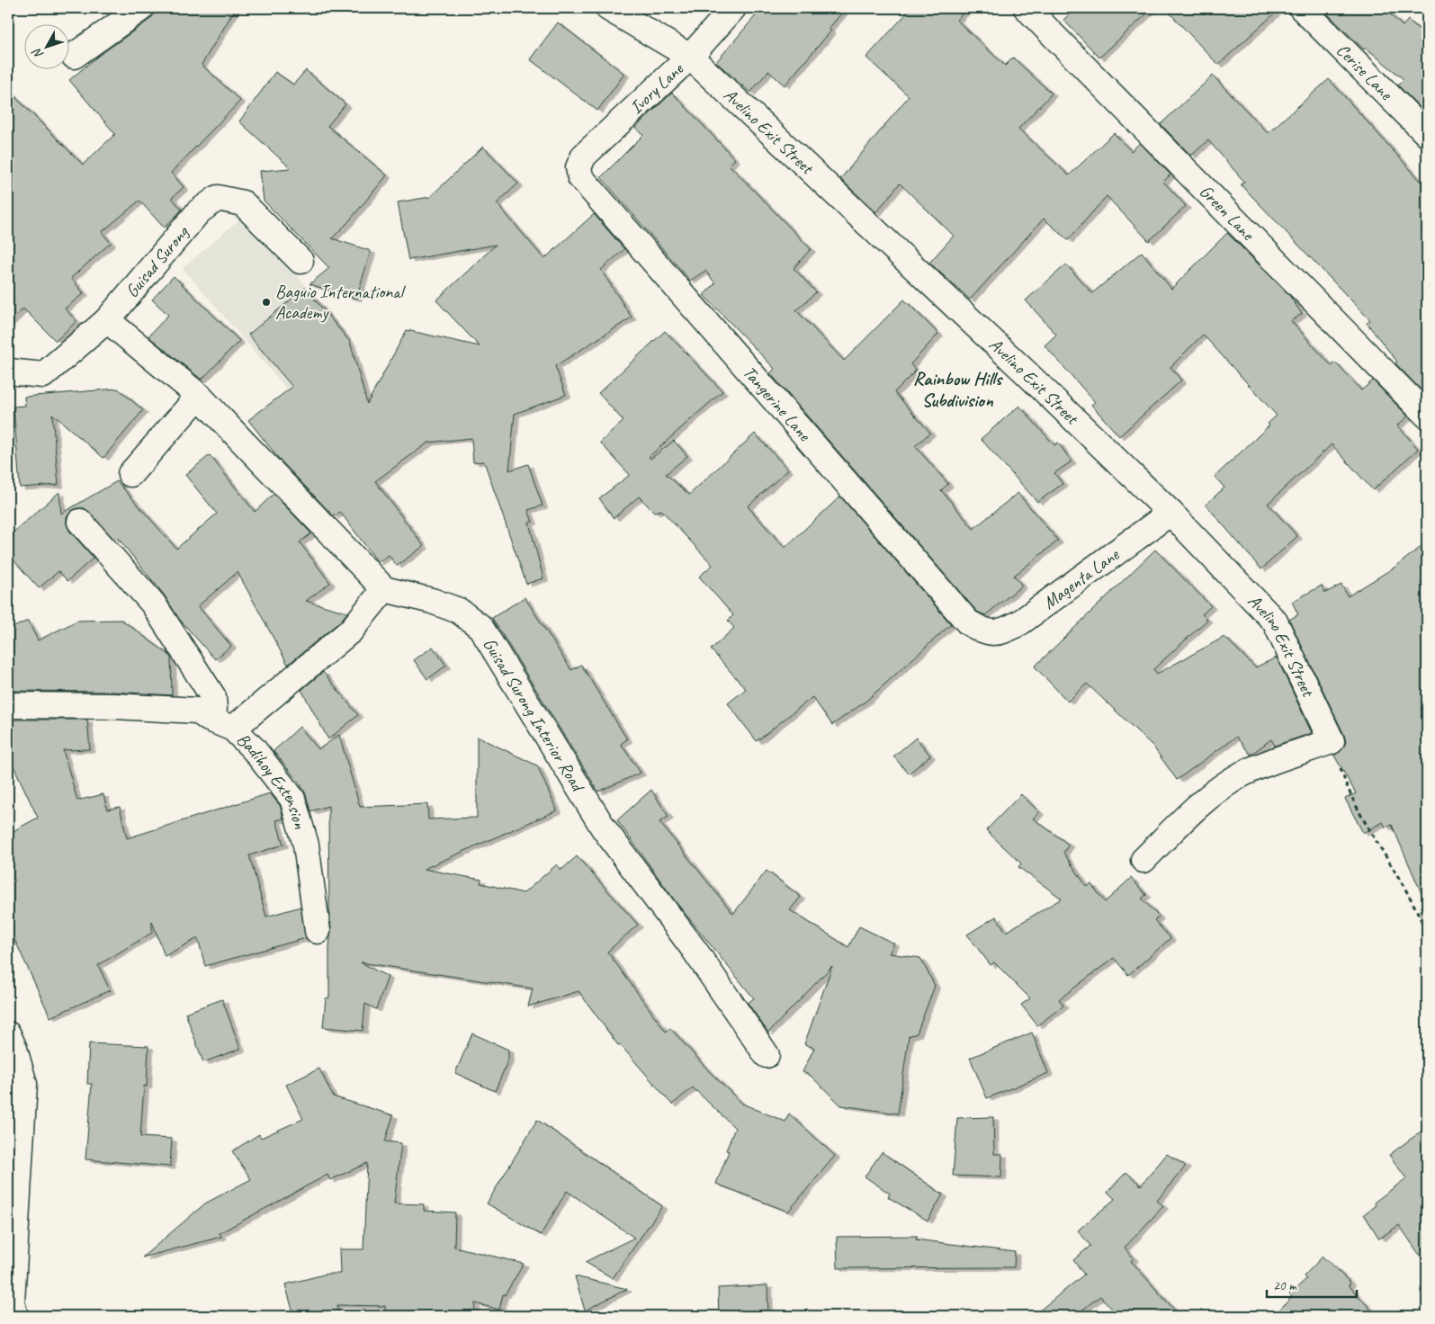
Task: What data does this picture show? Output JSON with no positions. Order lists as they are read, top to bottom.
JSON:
{
  "streets": {
    "street": [
      "Cerise Lane",
      "Ivory Lane",
      "Avelino Exit Street",
      "Green Lane",
      "Guisad Surong",
      "Tangerine Lane",
      "Magenta Lane",
      "Guisad Surong Interior Road",
      "Badihoy Extension"
    ]
  },
  "crossings": [
    ["Ivory Lane", "Avelino Exit Street"],
    ["Ivory Lane", "Tangerine Lane"],
    ["Avelino Exit Street", "Magenta Lane"],
    ["Tangerine Lane", "Magenta Lane"]
  ],
  "districts": ["Rainbow Hills Subdivision"],
  "places": ["Baguio International Academy"],
  "scale_bar": "20 m",
  "north": "bottom left"
}
